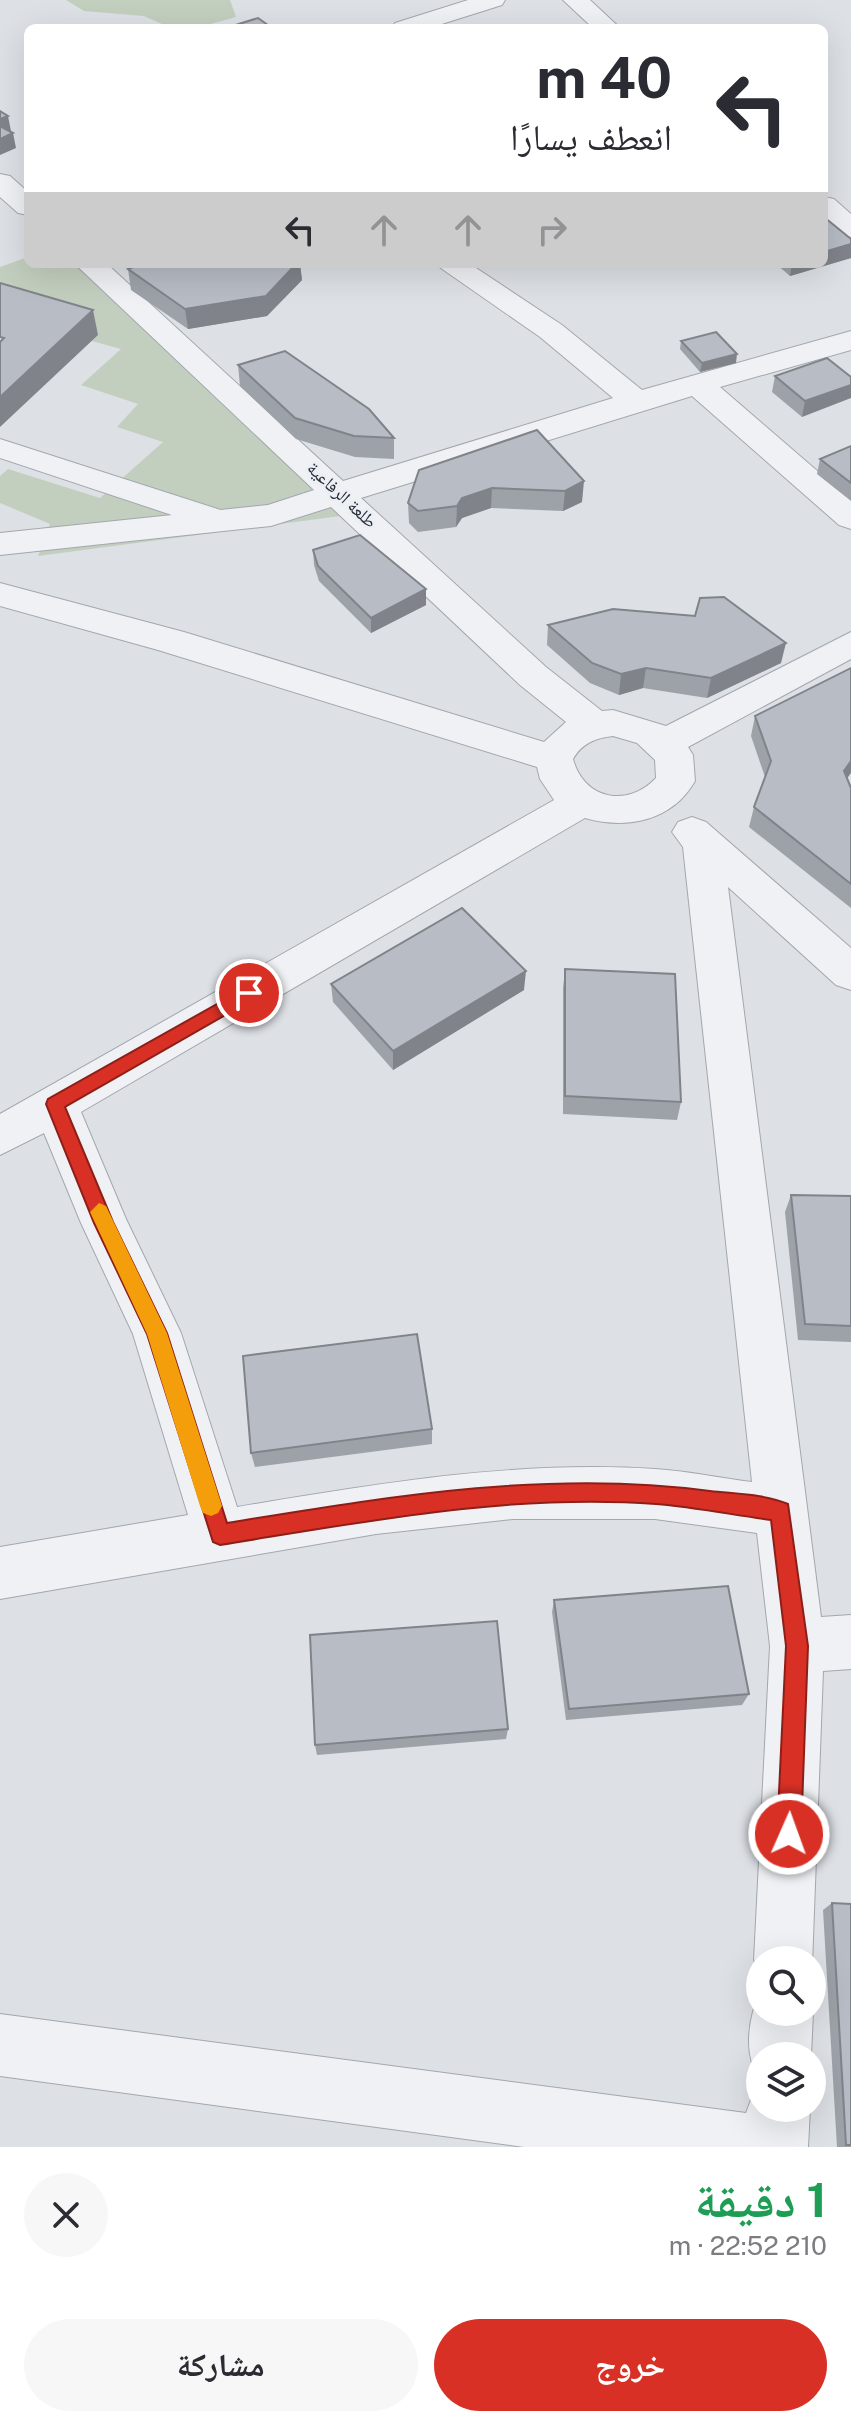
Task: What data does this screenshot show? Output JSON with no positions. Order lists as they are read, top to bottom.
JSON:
{
  "streets": {
    "street": ["طلعة الرفاعية"]
  },
  "page": {
    "turn": ["40 m", "انعطف يسارًا"],
    "heading": ["1 دقيقة", "210 m · 22:52"],
    "buttons": ["خروج", "مشاركة"]
  }
}
